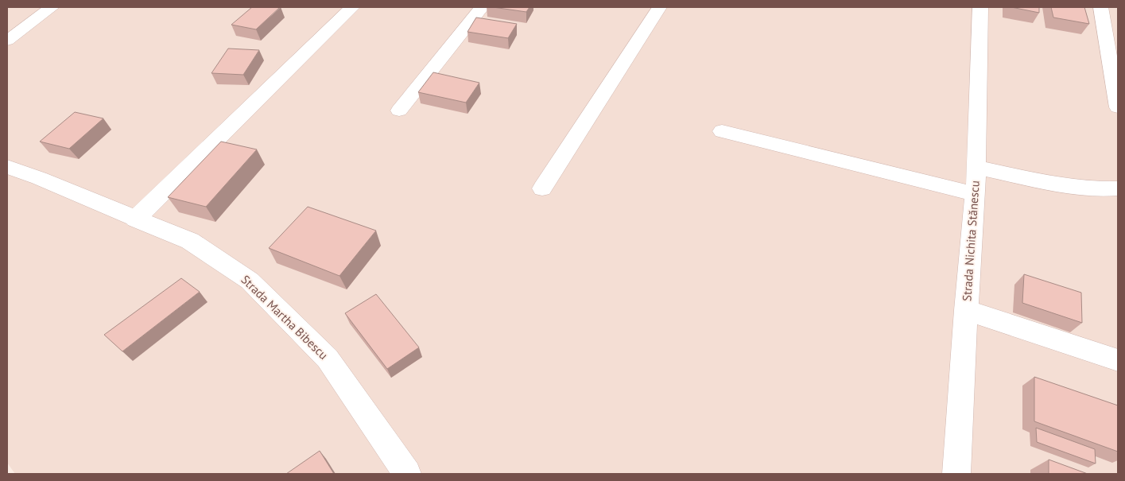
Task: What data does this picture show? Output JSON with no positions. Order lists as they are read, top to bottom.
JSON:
{
  "streets": {
    "street": ["Strada Nichita Stănescu", "Strada Martha Bibescu"]
  }
}
